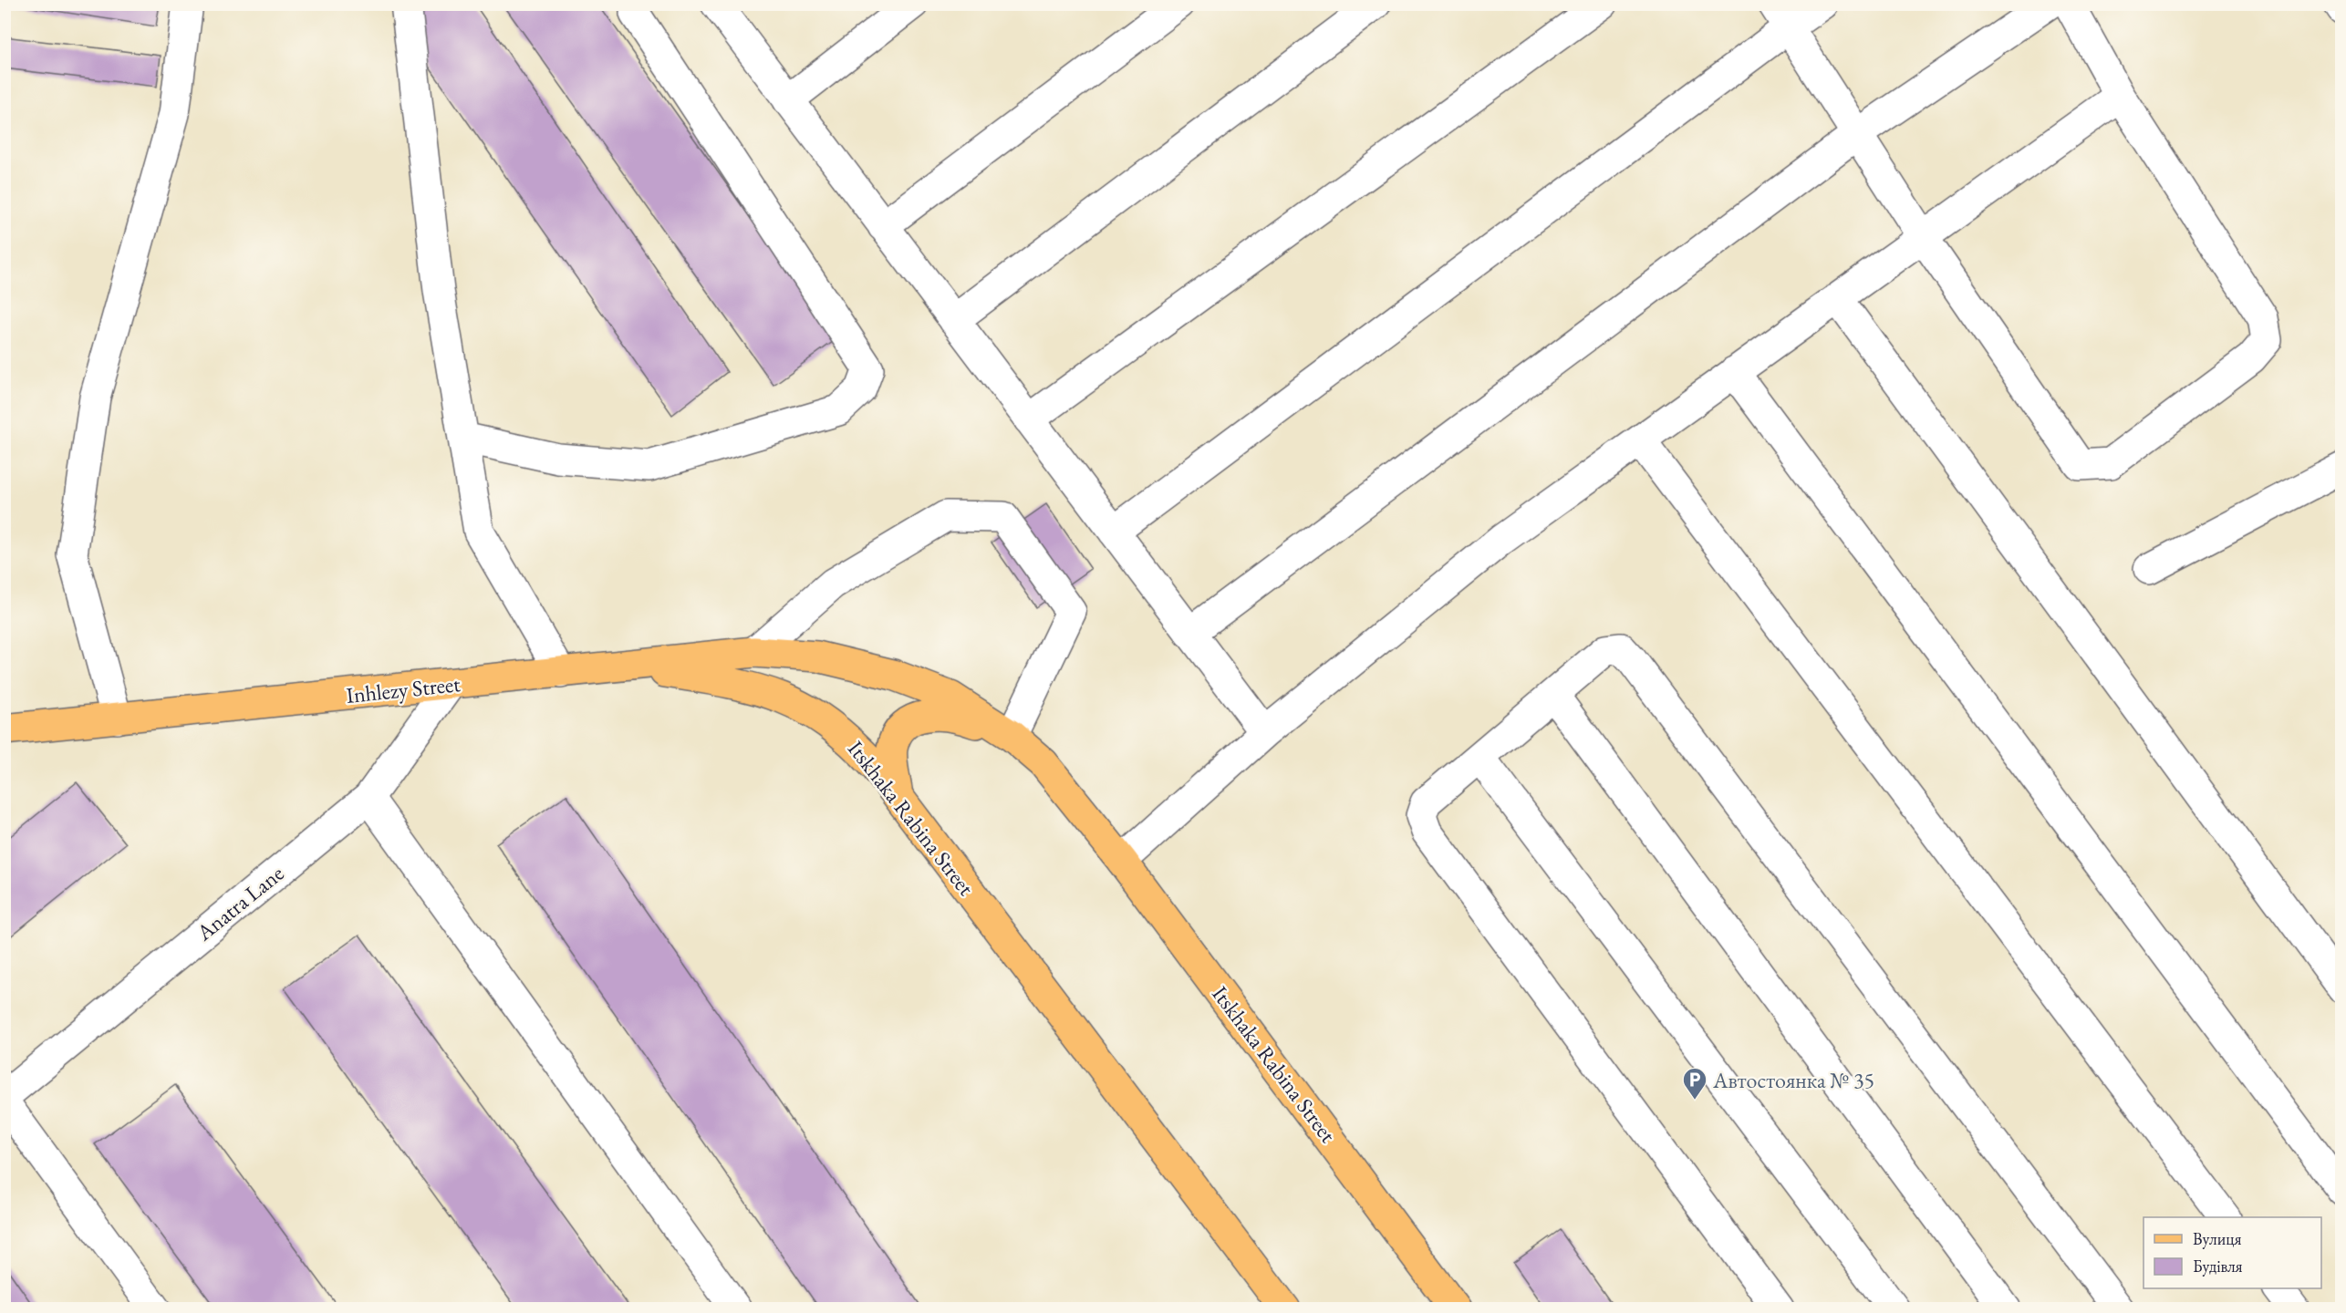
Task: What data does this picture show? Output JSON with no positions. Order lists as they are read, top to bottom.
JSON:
{
  "streets": {
    "main road": ["Inhlezy Street", "Itskhaka Rabina Street"],
    "street": ["Anatra Lane"]
  },
  "crossings": [
    ["Inhlezy Street", "Itskhaka Rabina Street"],
    ["Inhlezy Street", "Anatra Lane"]
  ],
  "places": {
    "parking": ["Автостоянка № 35"]
  },
  "legend": ["Вулиця", "Будівля"]
}
